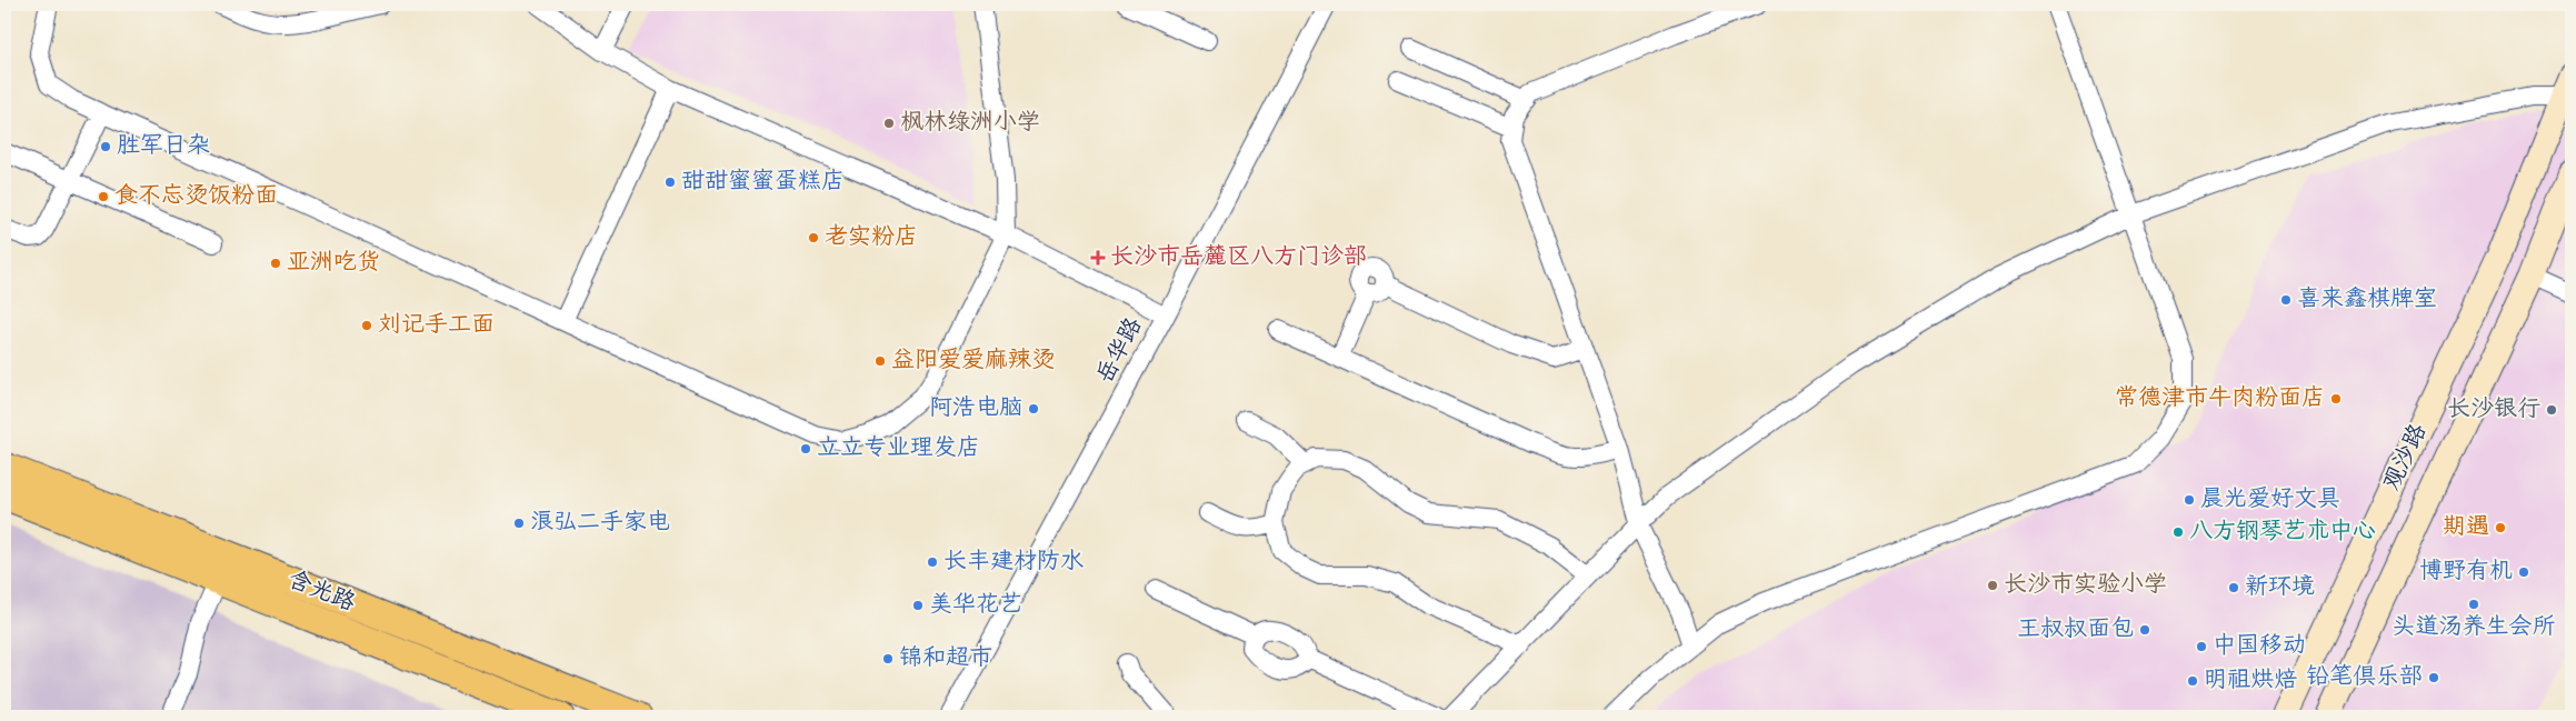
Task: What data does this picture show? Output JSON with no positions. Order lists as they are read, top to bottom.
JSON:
{
  "streets": {
    "main road": ["观沙路", "含光路"],
    "street": ["岳华路"]
  },
  "places": {
    "other": [
      "枫林绿洲小学",
      "胜军日杂",
      "甜甜蜜蜜蛋糕店",
      "食不忘烫饭粉面",
      "老实粉店",
      "亚洲吃货",
      "喜来鑫棋牌室",
      "刘记手工面",
      "益阳爱爱麻辣烫",
      "常德津市牛肉粉面店",
      "阿浩电脑",
      "长沙银行",
      "立立专业理发店",
      "晨光爱好文具",
      "浪弘二手家电",
      "期遇",
      "八方钢琴艺术中心",
      "长丰建材防水",
      "博野有机",
      "长沙市实验小学",
      "新环境",
      "头道汤养生会所",
      "美华花艺",
      "王叔叔面包",
      "中国移动",
      "锦和超市",
      "铅笔俱乐部",
      "明祖烘焙"
    ],
    "health": ["长沙市岳麓区八方门诊部"]
  }
}
